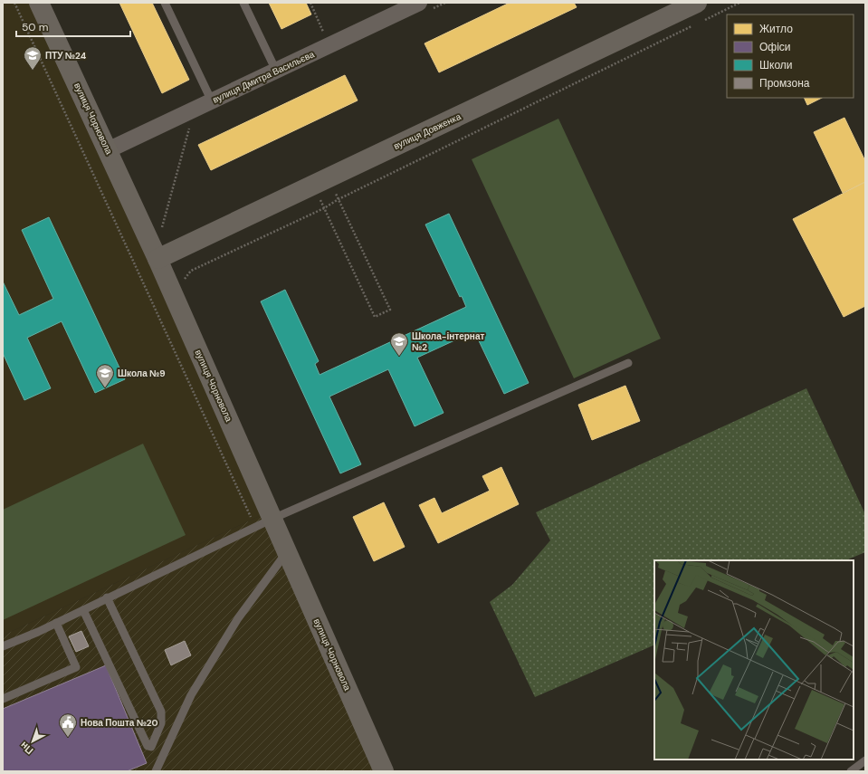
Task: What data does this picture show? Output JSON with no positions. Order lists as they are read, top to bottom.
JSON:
{
  "streets": {
    "street": ["вулиця Дмитра Васильєва", "вулиця Чорновола", "вулиця Довженка"]
  },
  "crossings": [
    ["вулиця Дмитра Васильєва", "вулиця Чорновола"],
    ["вулиця Чорновола", "вулиця Довженка"]
  ],
  "places": {
    "school or university": ["ПТУ №24", "Школа-інтернат №2", "Школа №9"],
    "public building": ["Нова Пошта №20"]
  },
  "legend": [
    "Житло",
    "Офіси",
    "Школи",
    "Промзона"
  ],
  "scale_bar": "50 m",
  "north": "bottom left"
}
